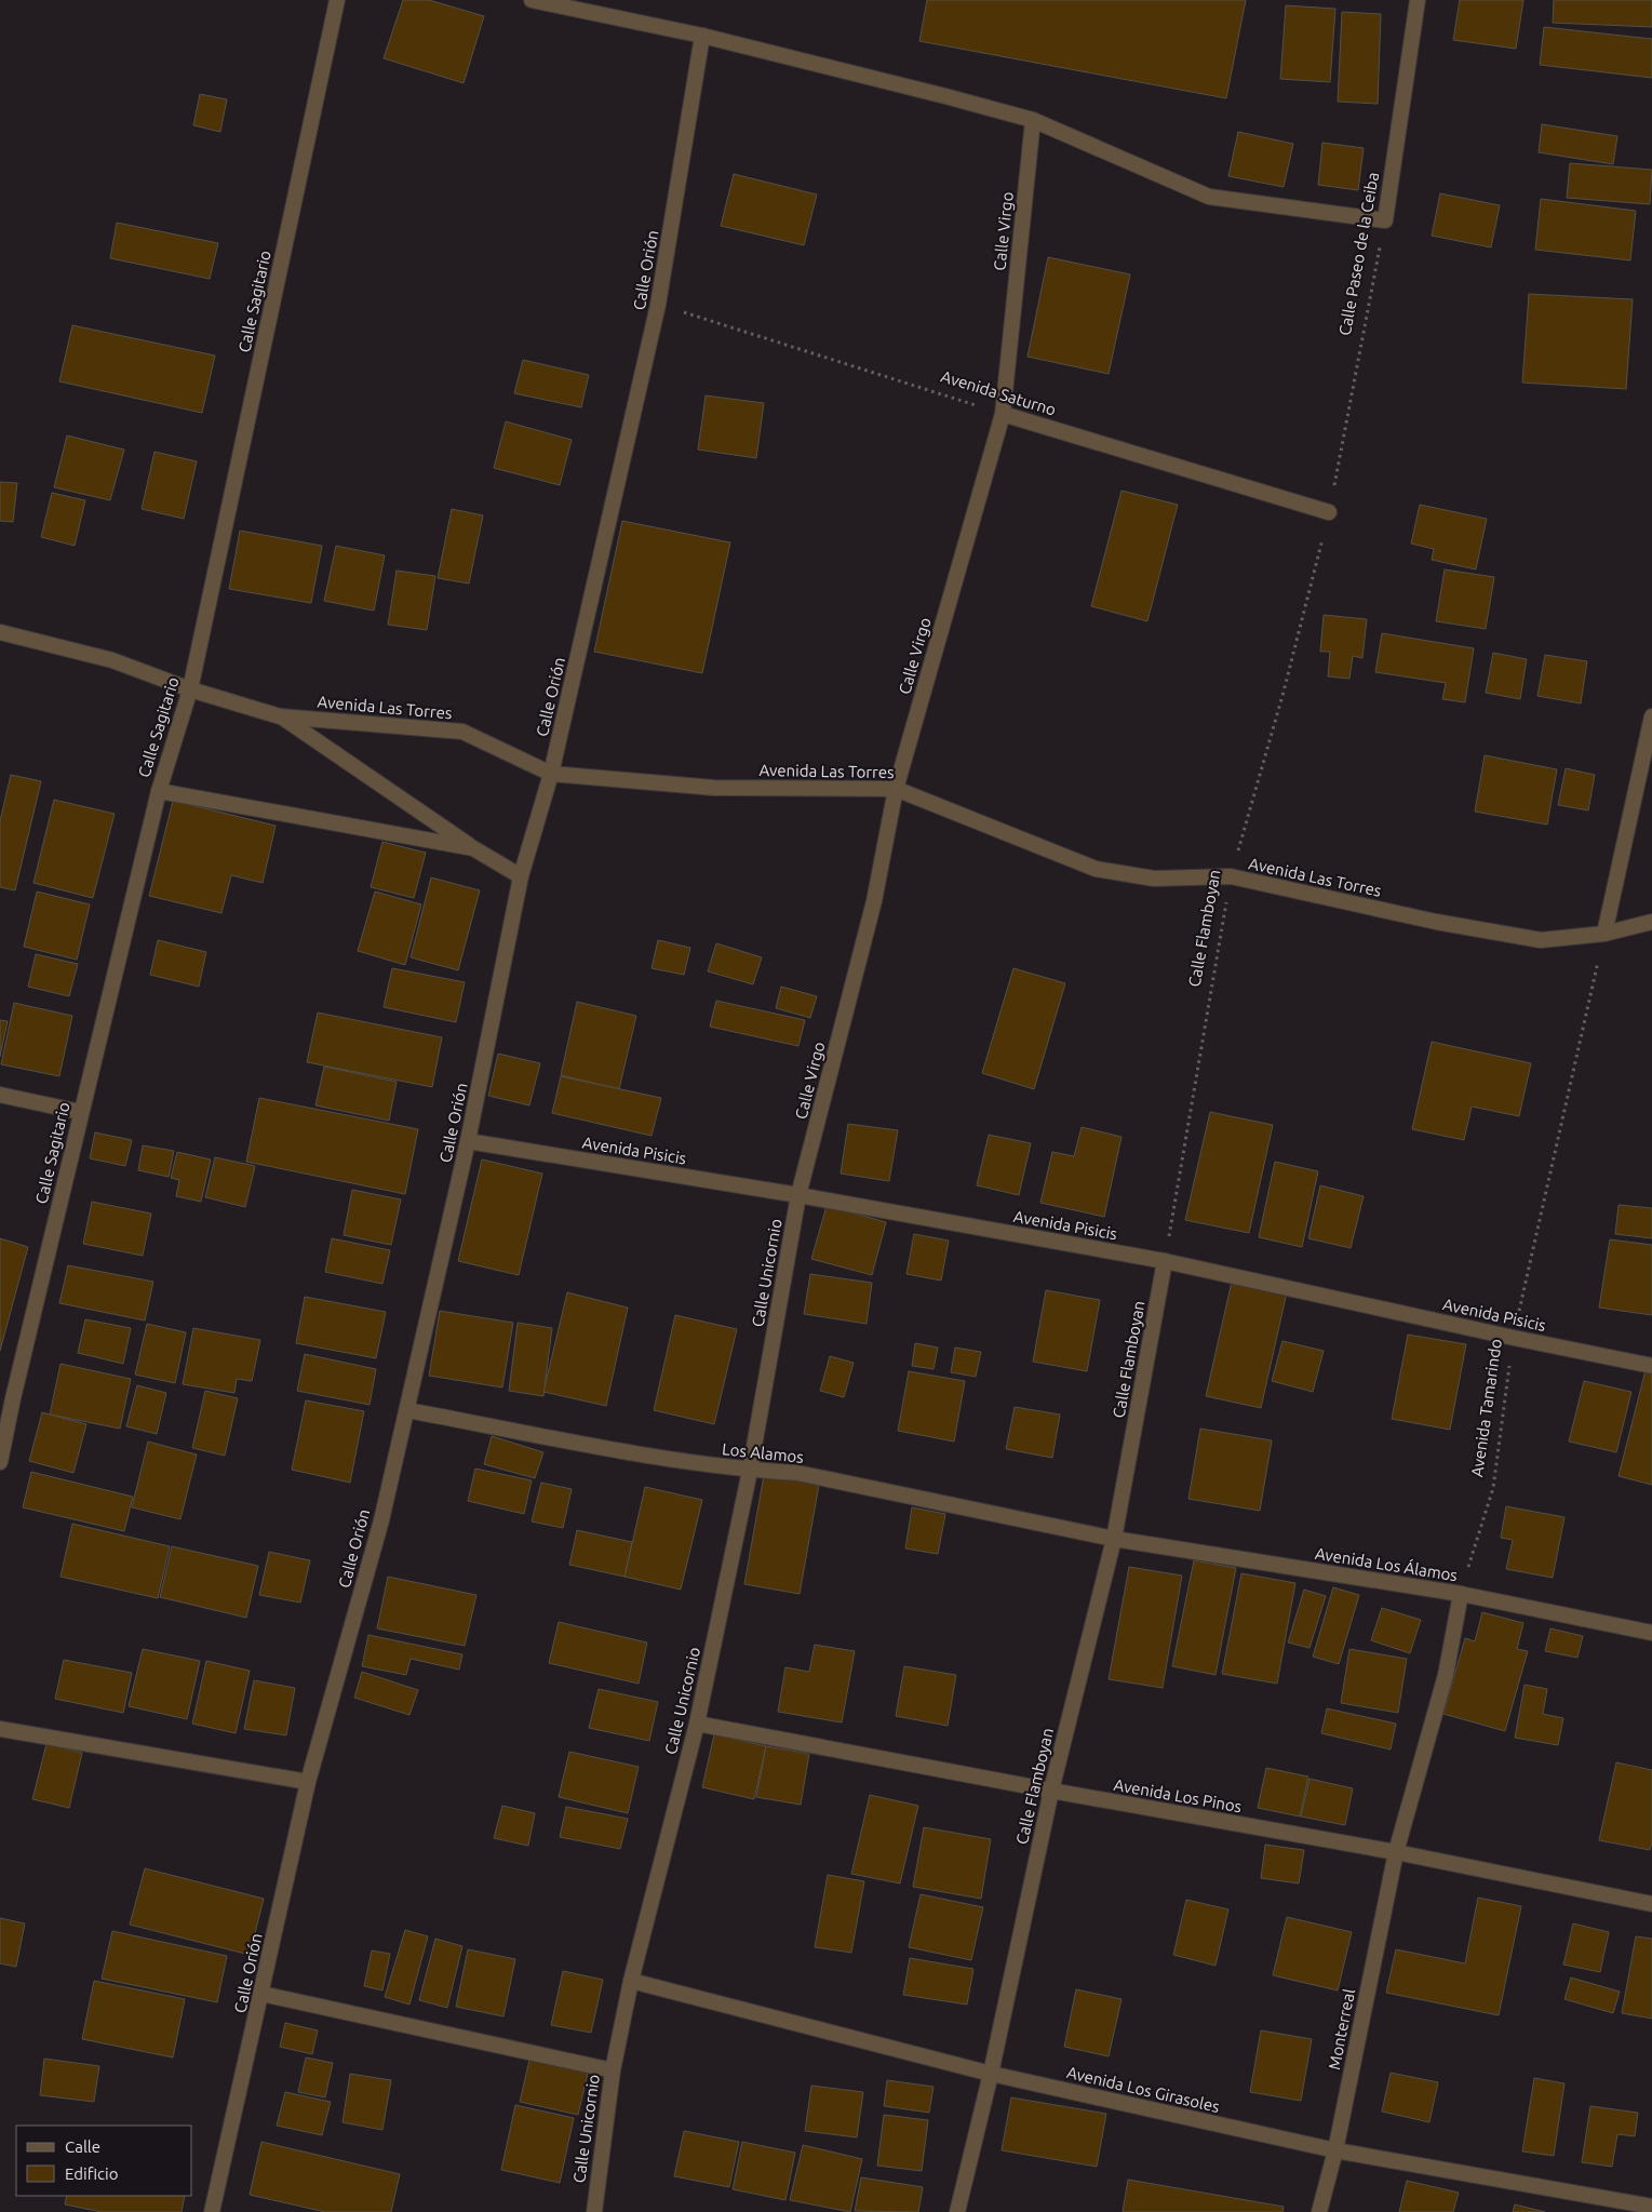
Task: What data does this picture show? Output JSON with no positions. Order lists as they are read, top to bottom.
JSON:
{
  "streets": {
    "street": [
      "Calle Virgo",
      "Calle Paseo de la Ceiba",
      "Calle Orión",
      "Calle Sagitario",
      "Avenida Saturno",
      "Avenida Las Torres",
      "Calle Flamboyan",
      "Avenida Pisicis",
      "Calle Unicornio",
      "Los Alamos",
      "Avenida Los Álamos",
      "Avenida Los Pinos",
      "Monterreal",
      "Avenida Los Girasoles"
    ],
    "path": ["Avenida Tamarindo"]
  },
  "crossings": [
    ["Calle Virgo", "Avenida Saturno"],
    ["Calle Virgo", "Avenida Las Torres"],
    ["Calle Virgo", "Avenida Pisicis"],
    ["Calle Virgo", "Calle Unicornio"],
    ["Calle Paseo de la Ceiba", "Avenida Saturno"],
    ["Calle Paseo de la Ceiba", "Calle Flamboyan"],
    ["Calle Orión", "Avenida Saturno"],
    ["Calle Orión", "Avenida Las Torres"],
    ["Calle Orión", "Avenida Pisicis"],
    ["Calle Orión", "Los Alamos"],
    ["Calle Sagitario", "Avenida Las Torres"],
    ["Avenida Saturno", "Calle Flamboyan"],
    ["Avenida Las Torres", "Calle Flamboyan"],
    ["Avenida Las Torres", "Avenida Tamarindo"],
    ["Calle Flamboyan", "Avenida Pisicis"],
    ["Calle Flamboyan", "Los Alamos"],
    ["Calle Flamboyan", "Avenida Los Álamos"],
    ["Calle Flamboyan", "Avenida Los Pinos"],
    ["Calle Flamboyan", "Avenida Los Girasoles"],
    ["Avenida Pisicis", "Calle Unicornio"],
    ["Avenida Pisicis", "Avenida Tamarindo"],
    ["Calle Unicornio", "Los Alamos"],
    ["Calle Unicornio", "Avenida Los Pinos"],
    ["Calle Unicornio", "Avenida Los Girasoles"],
    ["Avenida Tamarindo", "Avenida Los Álamos"],
    ["Los Alamos", "Avenida Los Álamos"],
    ["Avenida Los Pinos", "Monterreal"],
    ["Monterreal", "Avenida Los Girasoles"]
  ],
  "legend": ["Calle", "Edificio"]
}
